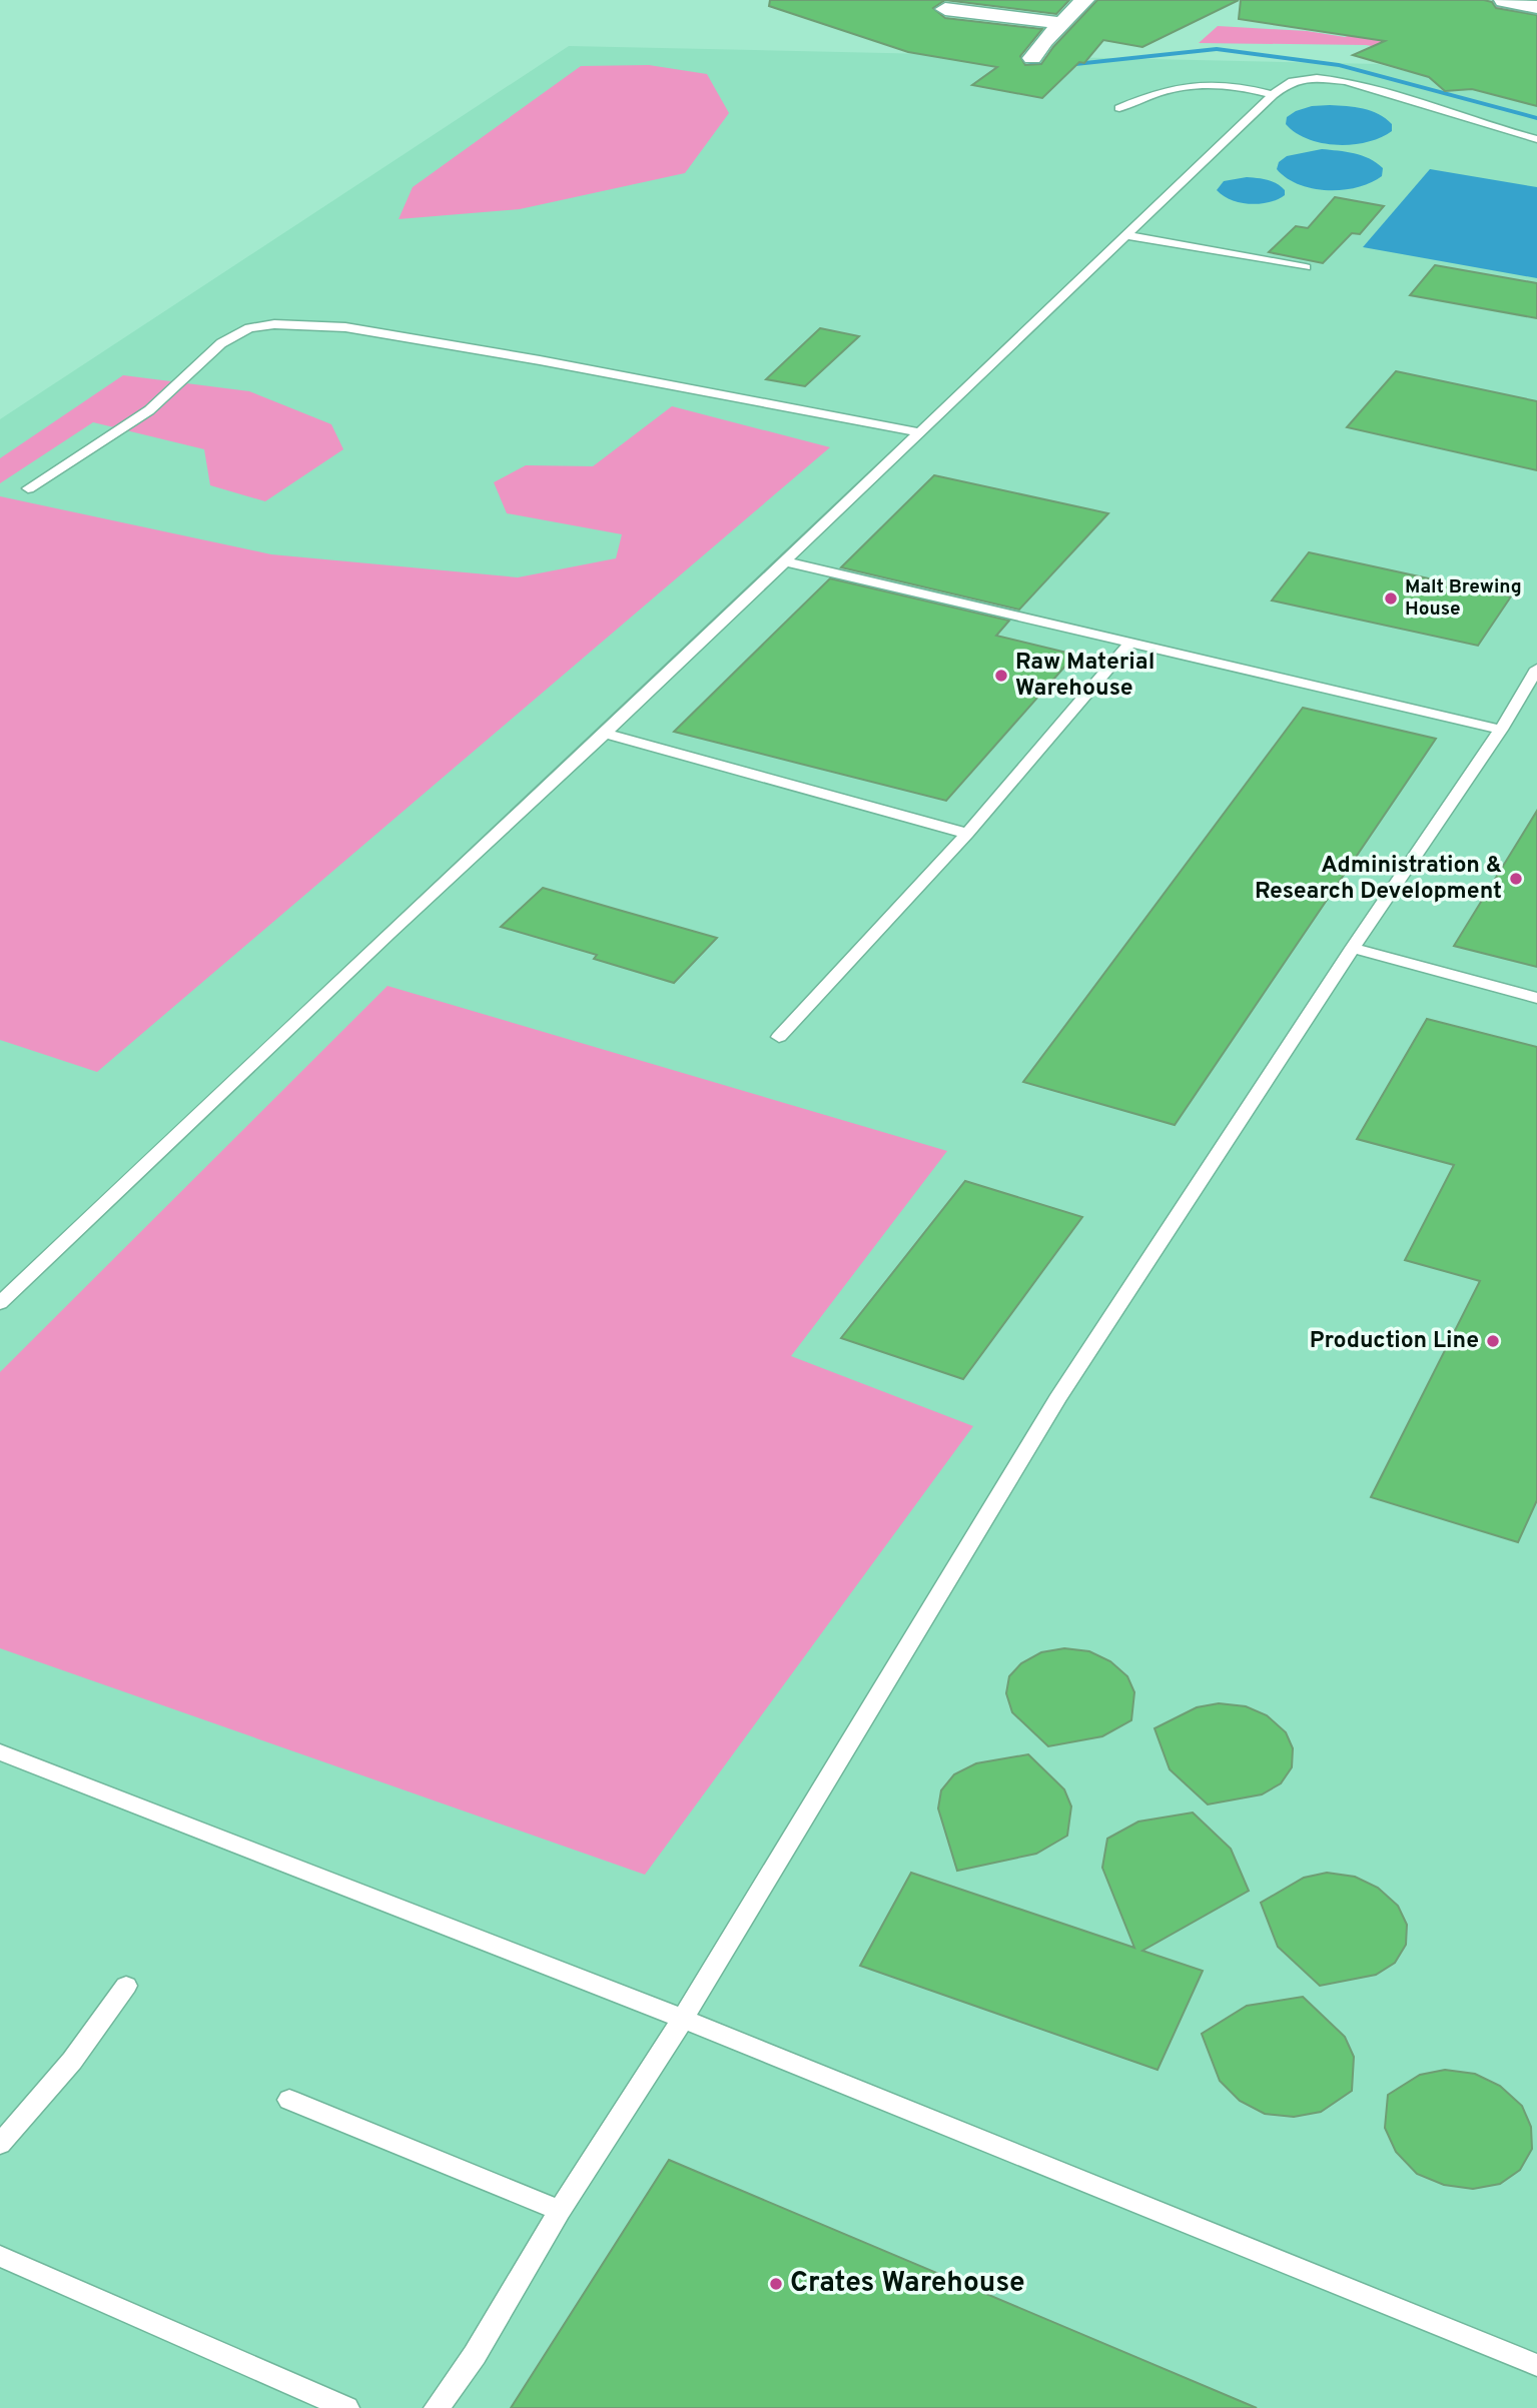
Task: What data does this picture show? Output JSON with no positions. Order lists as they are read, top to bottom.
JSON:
{
  "places": [
    "Malt Brewing House",
    "Raw Material Warehouse",
    "Administration & Research Development",
    "Production Line",
    "Crates Warehouse"
  ]
}
